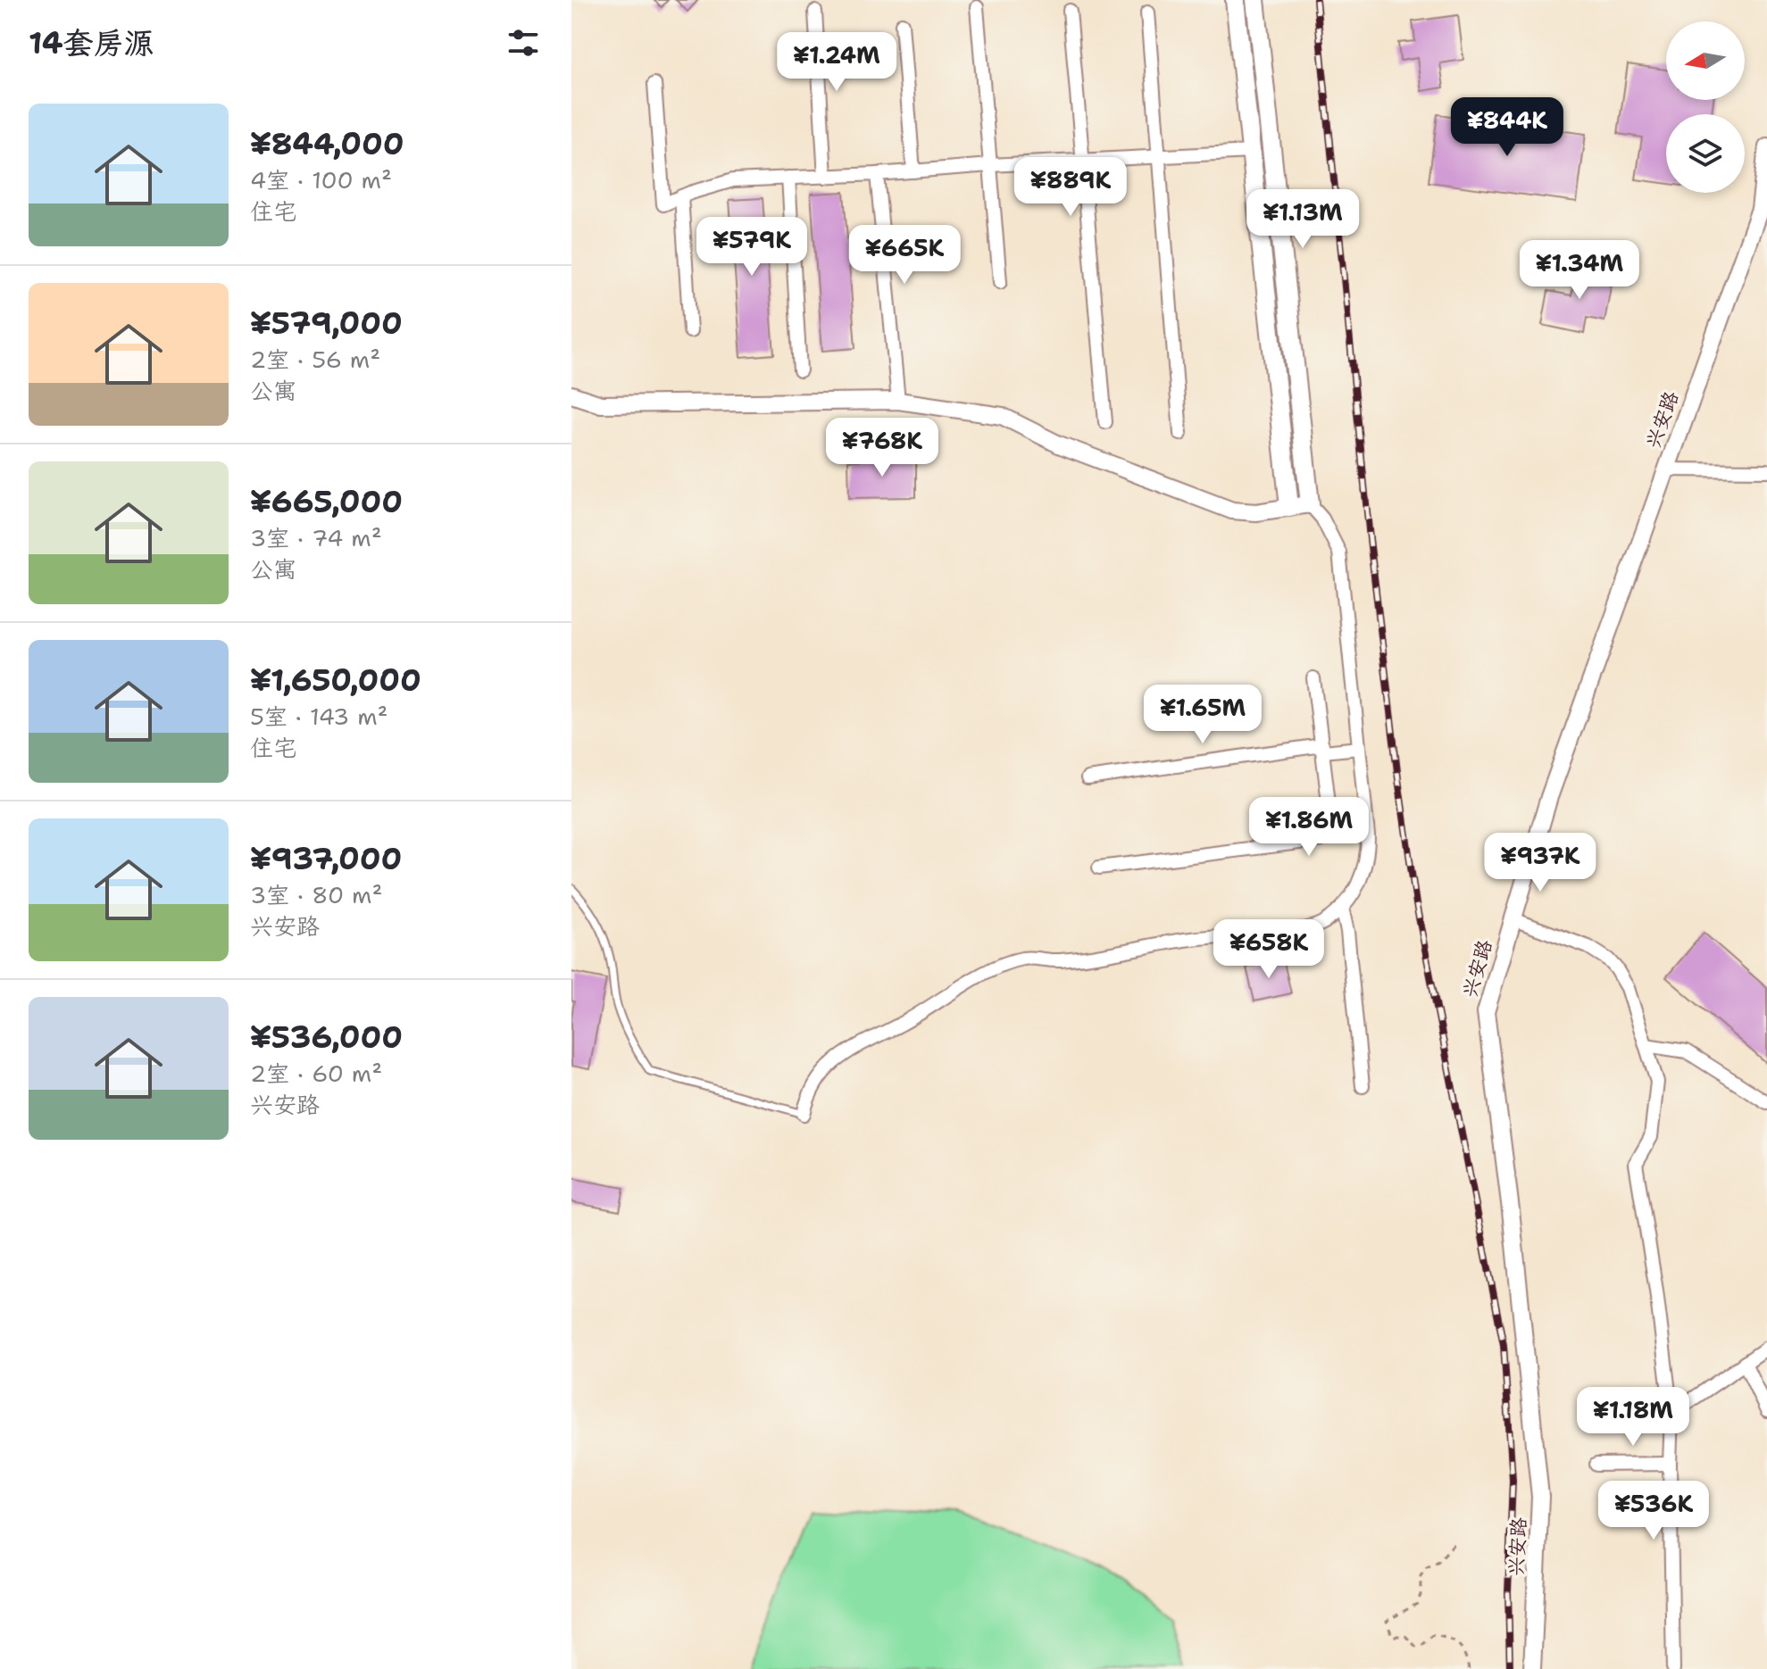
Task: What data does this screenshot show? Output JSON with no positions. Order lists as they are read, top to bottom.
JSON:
{
  "streets": {
    "street": ["兴安路"]
  },
  "north": "left",
  "page": {
    "heading": "14套房源",
    "price": [
      "¥1.24M",
      "¥844K",
      "¥889K",
      "¥1.13M",
      "¥579K",
      "¥665K",
      "¥1.34M",
      "¥768K",
      "¥1.65M",
      "¥1.86M",
      "¥937K",
      "¥658K",
      "¥1.18M",
      "¥536K"
    ],
    "list": [
      {
        "name": "¥844,000",
        "note": "4室 · 100 m² · 住宅"
      },
      {
        "name": "¥579,000",
        "note": "2室 · 56 m² · 公寓"
      },
      {
        "name": "¥665,000",
        "note": "3室 · 74 m² · 公寓"
      },
      {
        "name": "¥1,650,000",
        "note": "5室 · 143 m² · 住宅"
      },
      {
        "name": "¥937,000",
        "note": "3室 · 80 m² · 兴安路"
      },
      {
        "name": "¥536,000",
        "note": "2室 · 60 m² · 兴安路"
      }
    ]
  }
}
